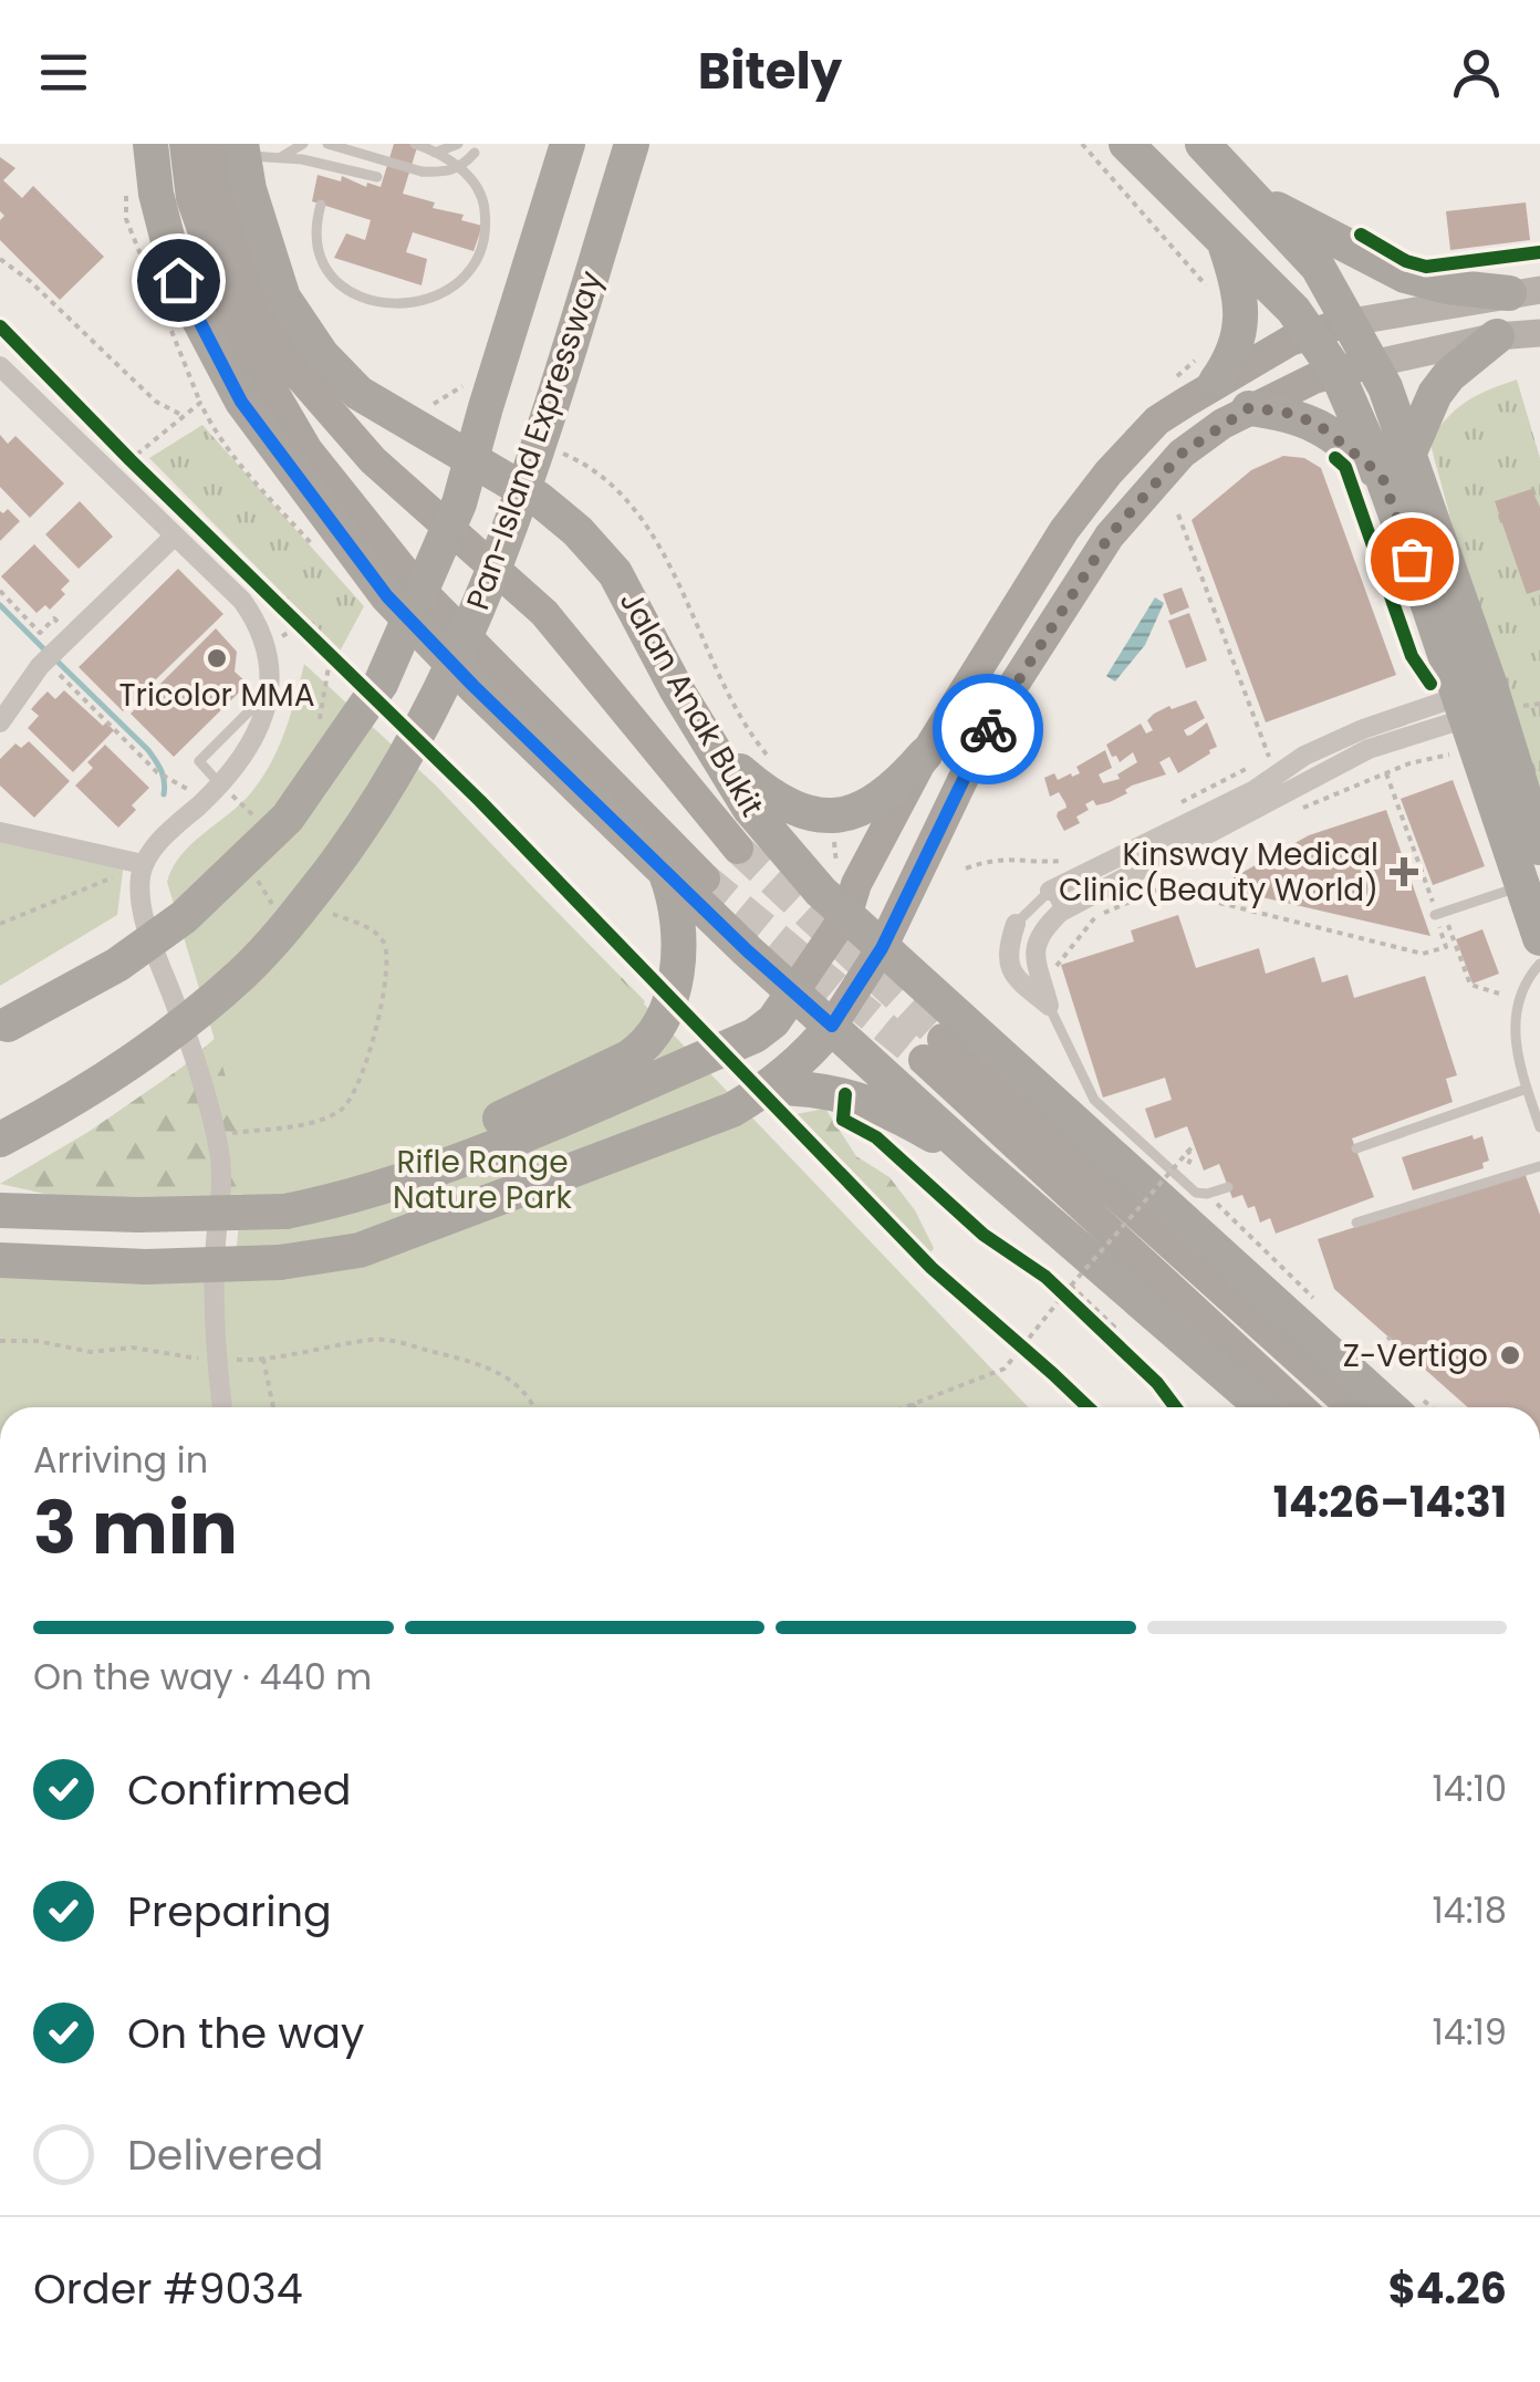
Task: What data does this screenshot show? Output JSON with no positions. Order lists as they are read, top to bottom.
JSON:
{
  "streets": {
    "highway": ["Pan-Island Expressway", "Jalan Anak Bukit"]
  },
  "parks": ["Rifle Range Nature Park"],
  "places": {
    "other": ["Tricolor MMA", "Z-Vertigo"],
    "health": ["Kinsway Medical Clinic(Beauty World)"]
  },
  "page": {
    "header": "Bitely",
    "heading": ["3 min", "Arriving in", "14:26–14:31"],
    "panel": ["Order #9034", "$4.26"],
    "bar": "On the way · 440 m",
    "list": [
      ["Confirmed", "14:10"],
      ["Preparing", "14:18"],
      ["On the way", "14:19"],
      "Delivered"
    ]
  }
}
